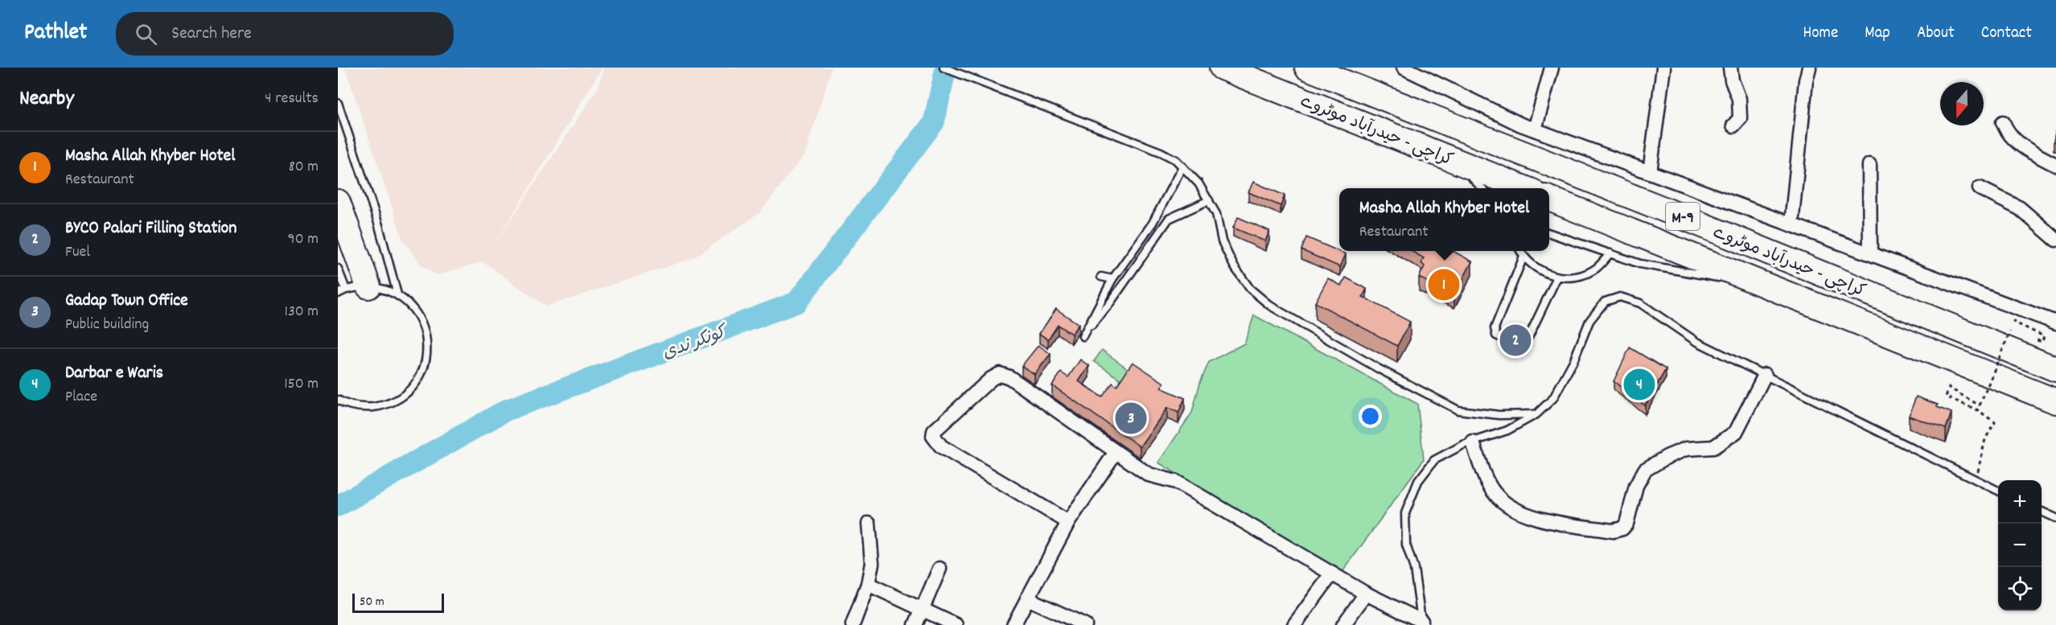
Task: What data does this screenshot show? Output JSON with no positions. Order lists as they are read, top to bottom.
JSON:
{
  "streets": {
    "highway": ["کراچی - حیدرآباد موٹروے", "M-9"]
  },
  "water": ["کونکر ندی"],
  "scale_bar": "50 m",
  "north": "bottom",
  "page": {
    "header": "Pathlet",
    "search": "Search here",
    "nav": [
      "Home",
      "Map",
      "About",
      "Contact"
    ],
    "heading": ["Nearby", "4 results"],
    "list": [
      {
        "mark": "1",
        "name": "Masha Allah Khyber Hotel",
        "note": "Restaurant",
        "value": "80 m"
      },
      {
        "mark": "2",
        "name": "BYCO Palari Filling Station",
        "note": "Fuel",
        "value": "90 m"
      },
      {
        "mark": "3",
        "name": "Gadap Town Office",
        "note": "Public building",
        "value": "130 m"
      },
      {
        "mark": "4",
        "name": "Darbar e Waris",
        "note": "Place",
        "value": "150 m"
      }
    ],
    "popup": ["Masha Allah Khyber Hotel", "Restaurant"],
    "pins": [
      "1",
      "2",
      "4",
      "3"
    ],
    "map_buttons": ["+", "−"],
    "scale": "50 m"
  }
}
